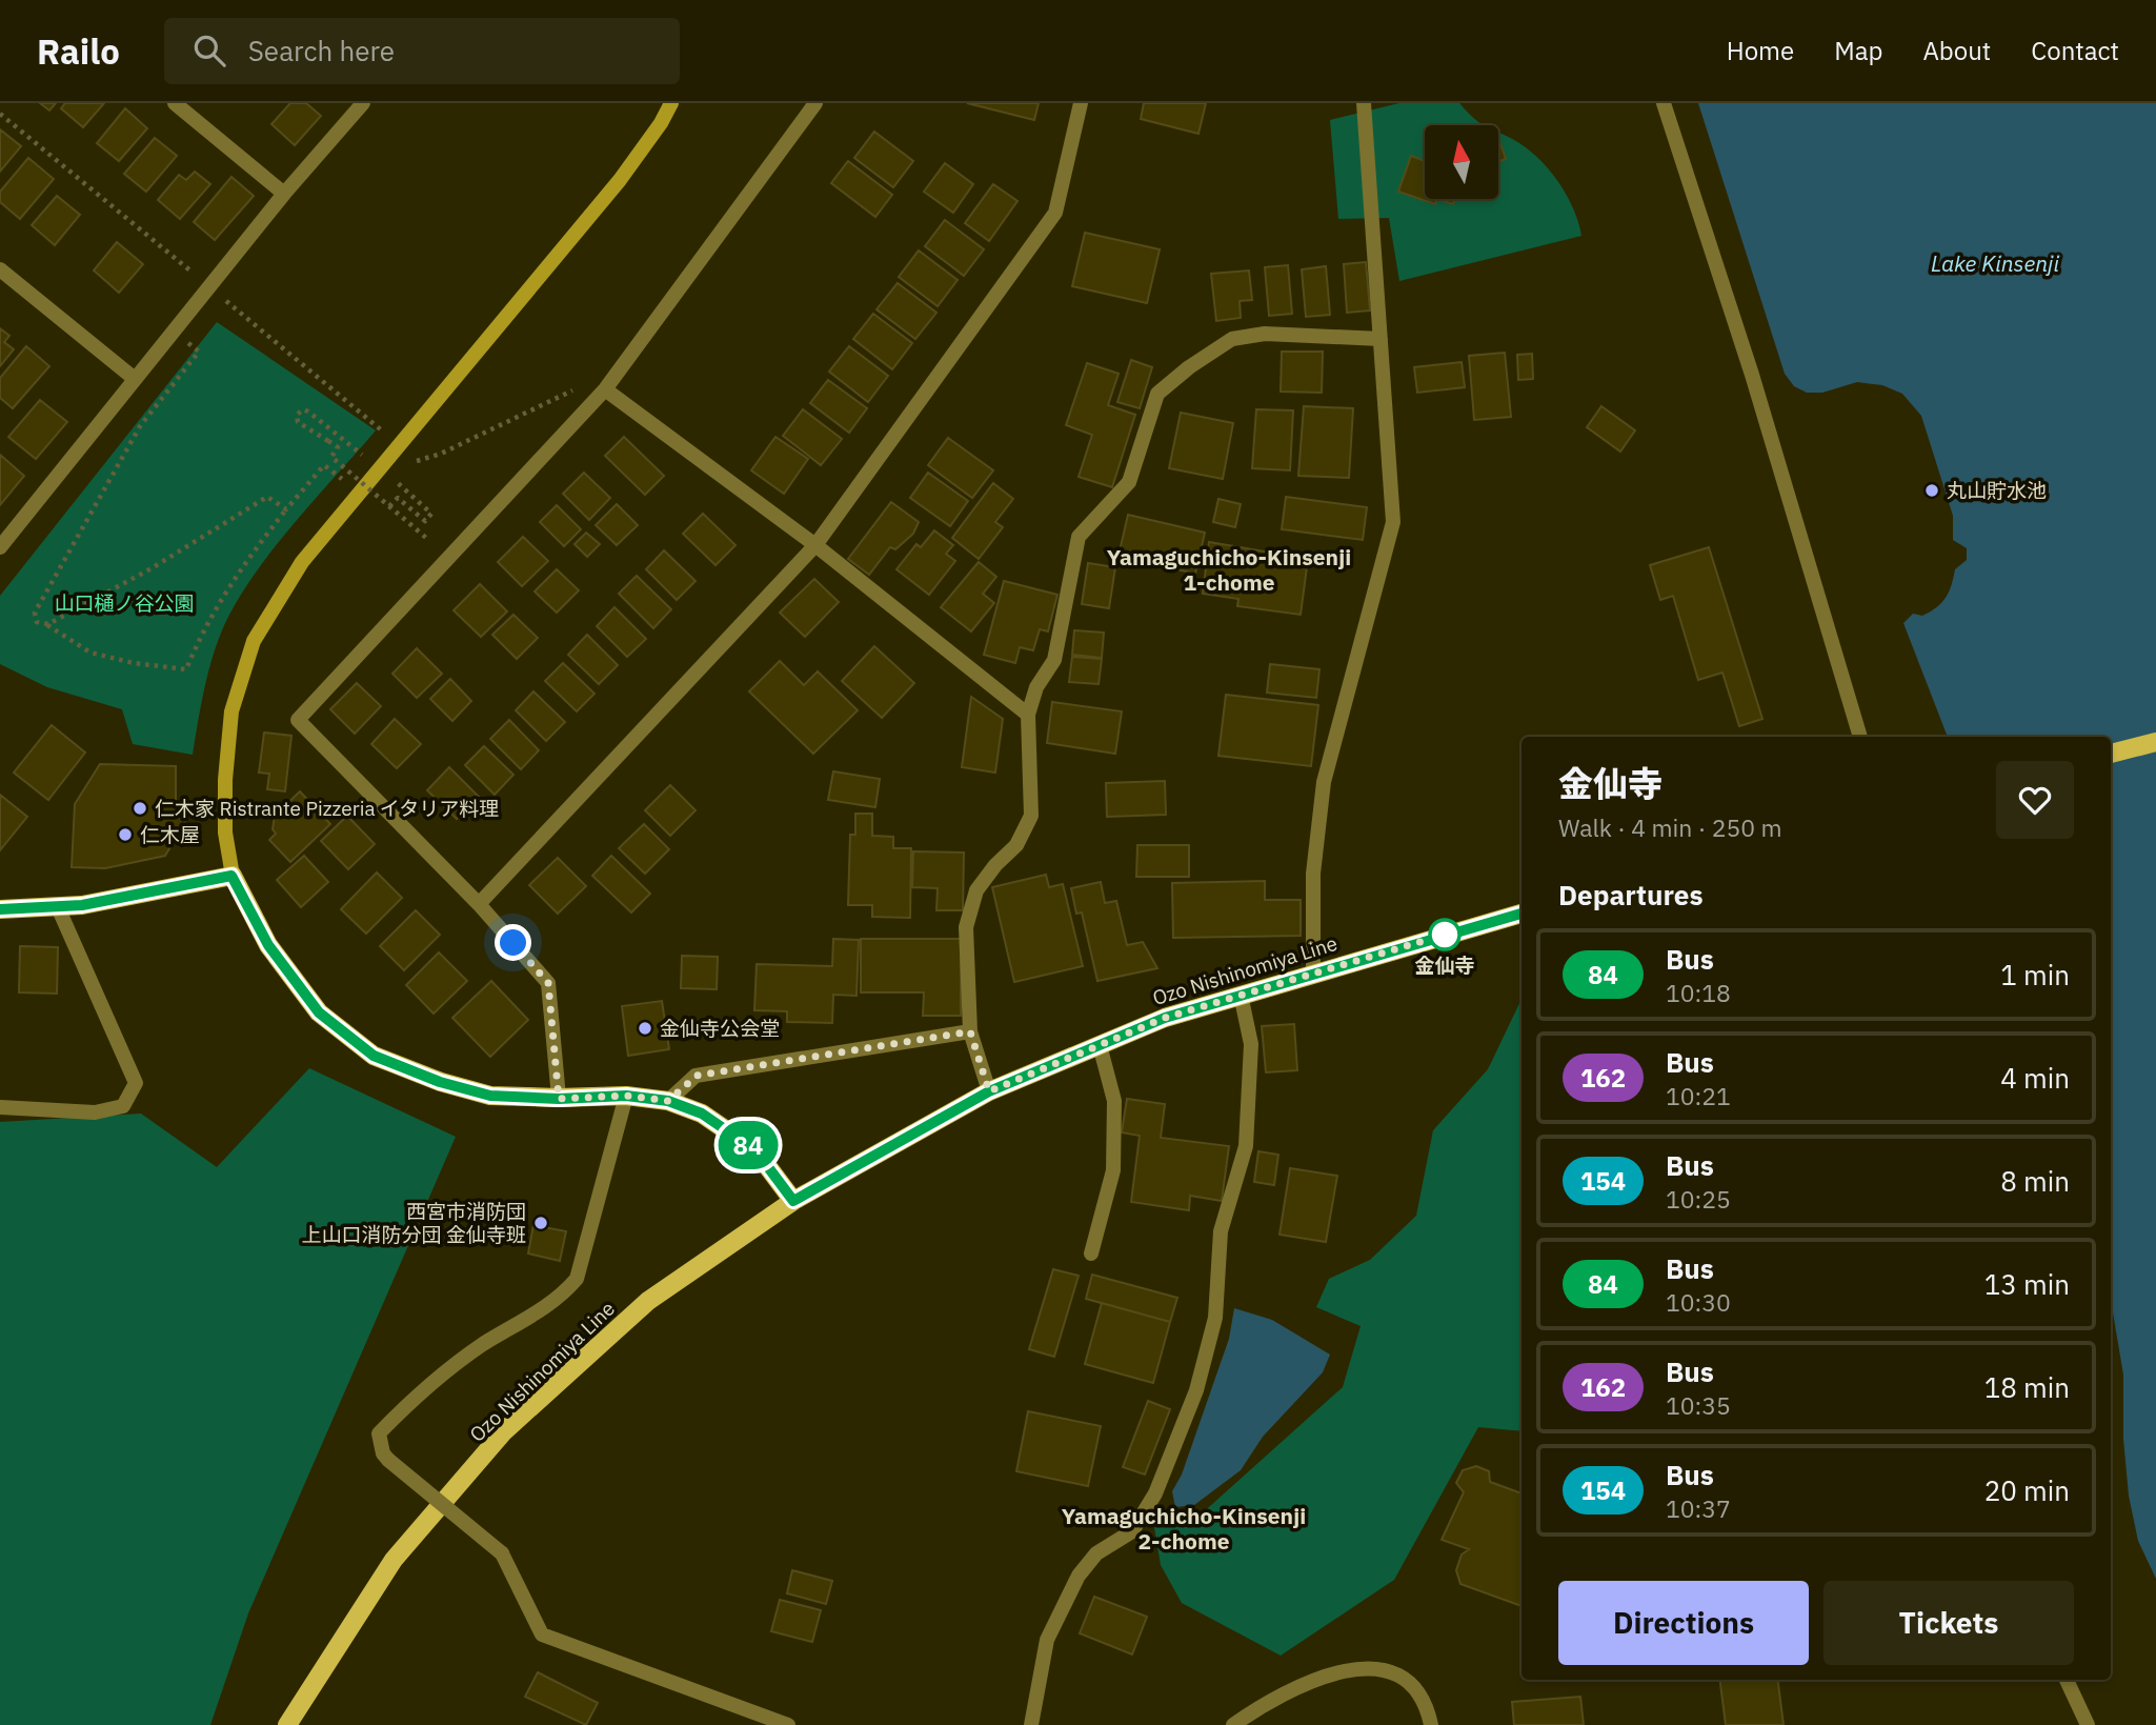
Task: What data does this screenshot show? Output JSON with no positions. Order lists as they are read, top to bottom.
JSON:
{
  "streets": {
    "main road": ["Ozo Nishinomiya Line"]
  },
  "districts": ["Yamaguchicho-Kinsenji 1-chome", "Yamaguchicho-Kinsenji 2-chome"],
  "water": ["Lake Kinsenji"],
  "parks": ["山口樋ノ谷公園"],
  "places": [
    "丸山貯水池",
    "仁木家 Ristrante Pizzeria イタリア料理",
    "仁木屋",
    "金仙寺",
    "金仙寺公会堂",
    "西宮市消防団 上山口消防分団 金仙寺班"
  ],
  "lines": ["bus line 84"],
  "north": "top",
  "page": {
    "header": "Railo",
    "search": "Search here",
    "nav": [
      "Home",
      "Map",
      "About",
      "Contact"
    ],
    "on_map": "84",
    "heading": [
      ["金仙寺", "Walk · 4 min · 250 m"],
      "Departures"
    ],
    "list": [
      {
        "mark": "84",
        "name": "Bus",
        "note": "10:18",
        "value": "1 min"
      },
      {
        "mark": "162",
        "name": "Bus",
        "note": "10:21",
        "value": "4 min"
      },
      {
        "mark": "154",
        "name": "Bus",
        "note": "10:25",
        "value": "8 min"
      },
      {
        "mark": "84",
        "name": "Bus",
        "note": "10:30",
        "value": "13 min"
      },
      {
        "mark": "162",
        "name": "Bus",
        "note": "10:35",
        "value": "18 min"
      },
      {
        "mark": "154",
        "name": "Bus",
        "note": "10:37",
        "value": "20 min"
      }
    ],
    "buttons": ["Directions", "Tickets"]
  }
}
